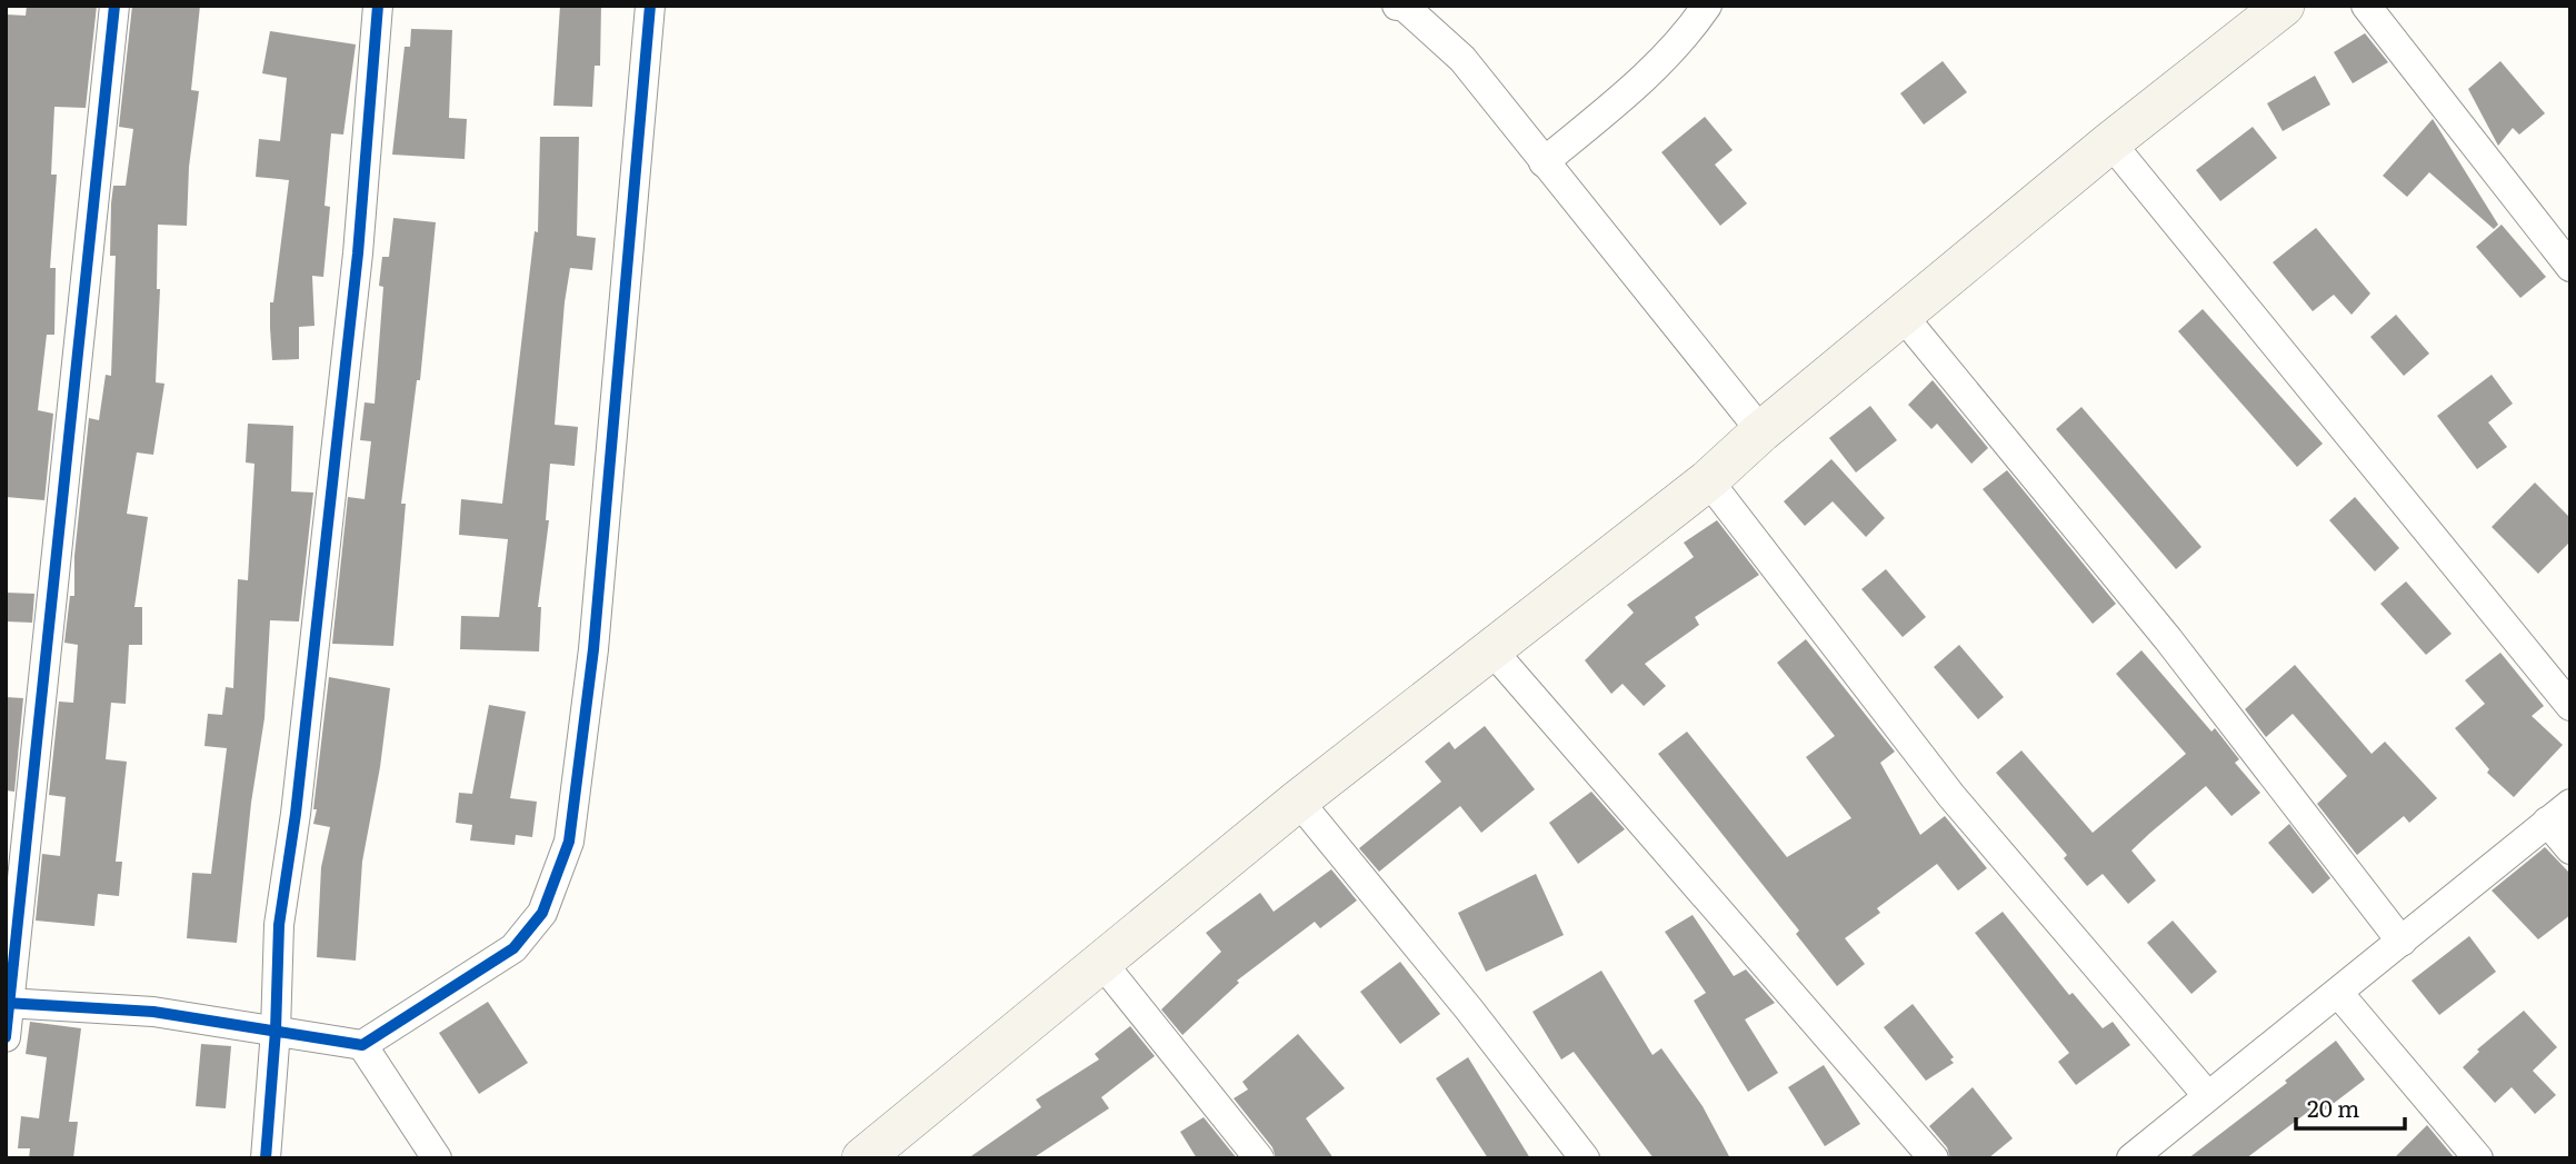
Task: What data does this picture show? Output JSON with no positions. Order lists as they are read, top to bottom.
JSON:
{
  "scale_bar": "20 m"
}
